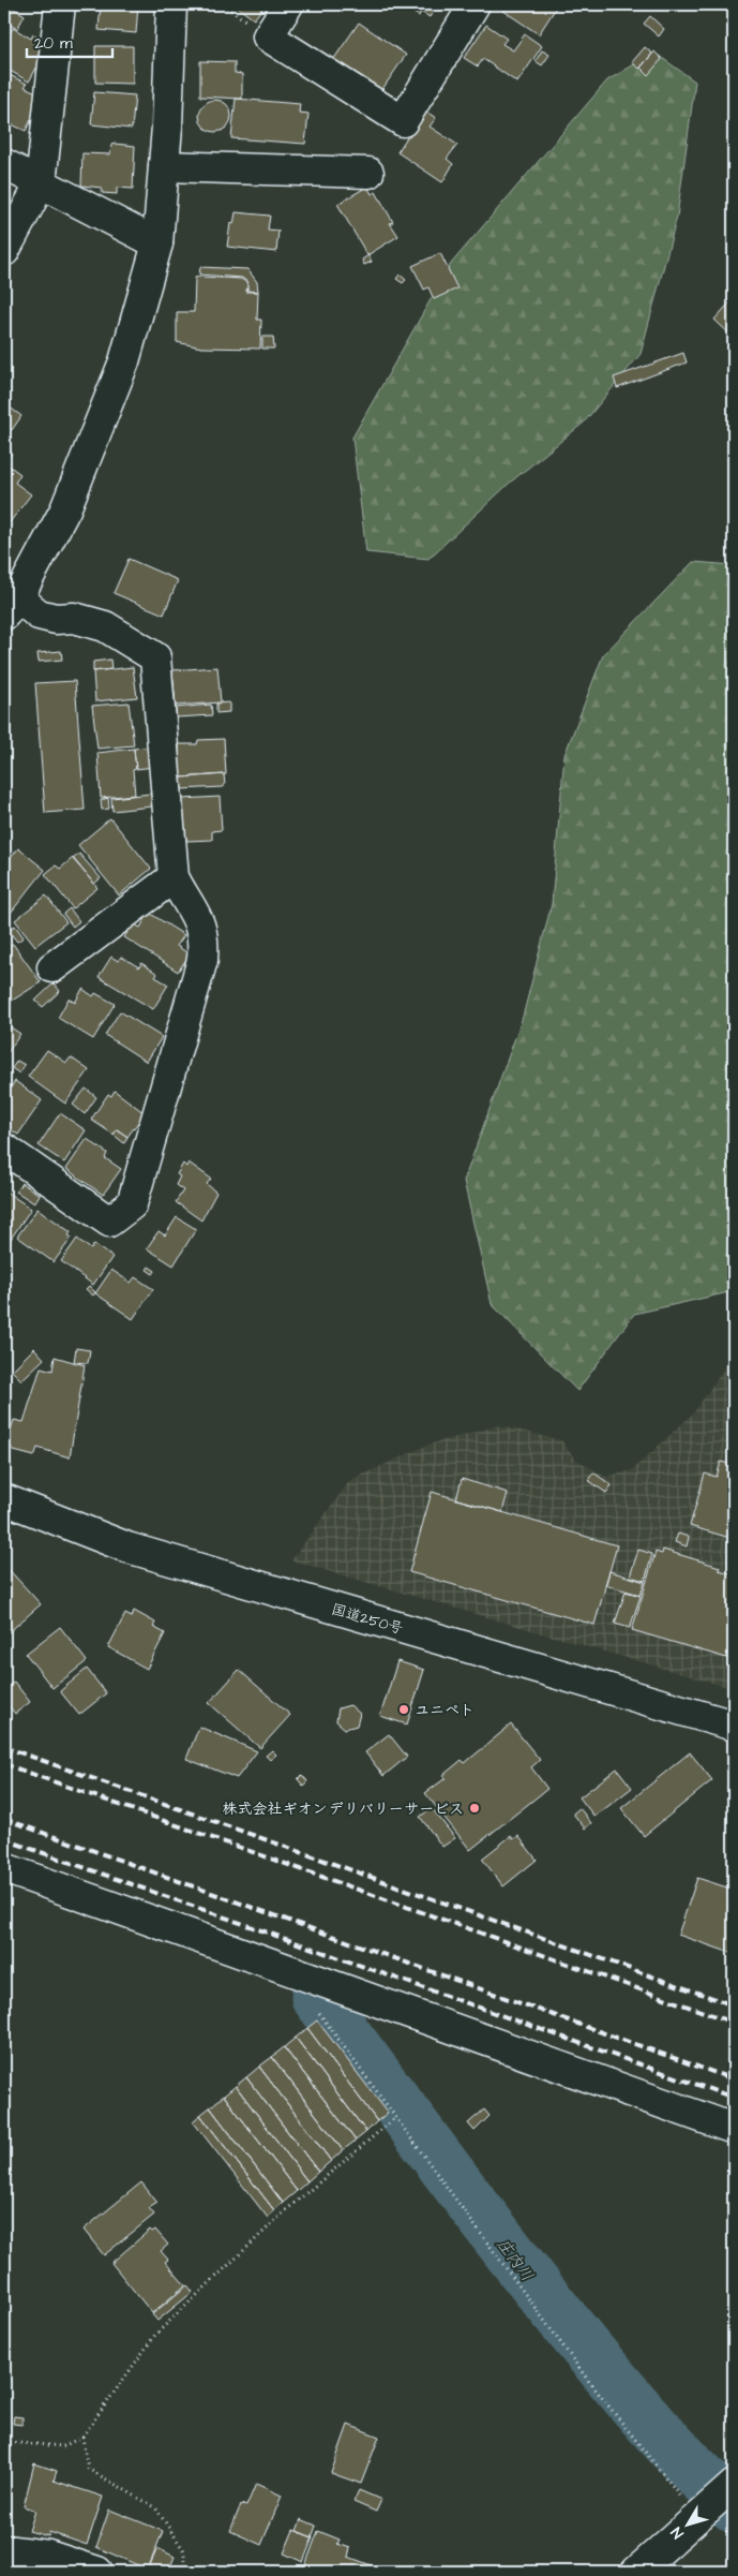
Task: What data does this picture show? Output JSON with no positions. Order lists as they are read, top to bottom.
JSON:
{
  "streets": {
    "main road": ["国道250号"]
  },
  "water": ["庄内川"],
  "places": ["ユニペト", "株式会社ギオンデリバリーサービス"],
  "scale_bar": "20 m",
  "north": "bottom left"
}
